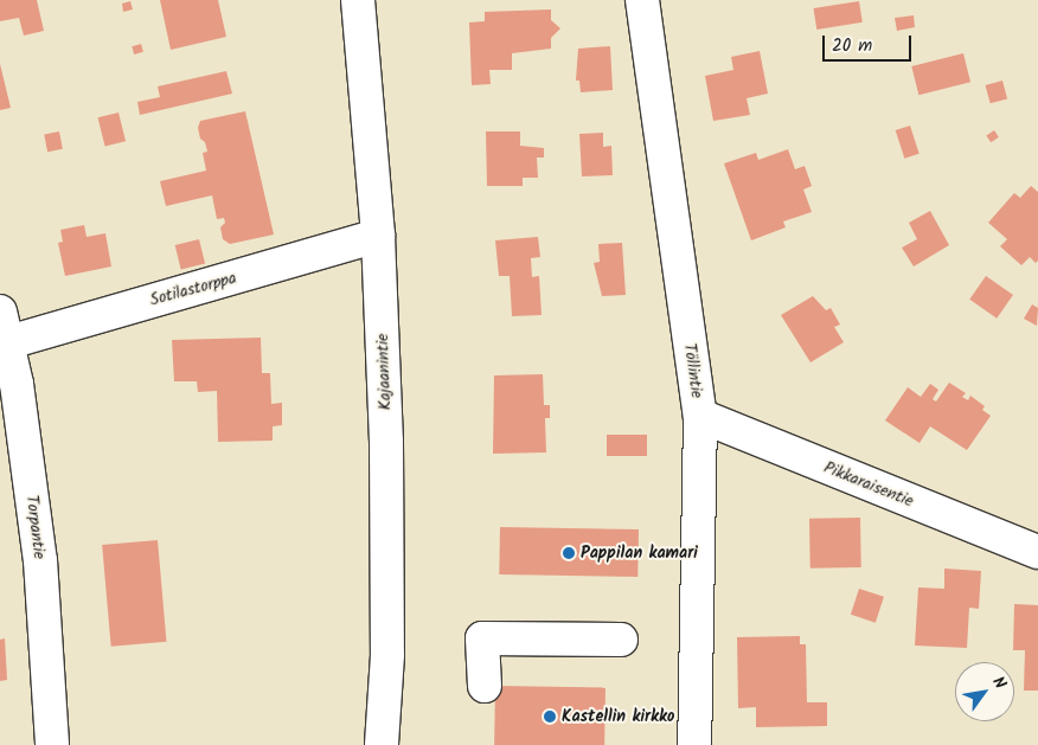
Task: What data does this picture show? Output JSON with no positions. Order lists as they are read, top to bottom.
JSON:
{
  "streets": {
    "street": [
      "Sotilastorppa",
      "Töllintie",
      "Kajaanintie",
      "Pikkaraisentie",
      "Torpantie"
    ]
  },
  "crossings": [
    ["Sotilastorppa", "Kajaanintie"],
    ["Sotilastorppa", "Torpantie"],
    ["Töllintie", "Pikkaraisentie"]
  ],
  "places": ["Pappilan kamari", "Kastellin kirkko"],
  "scale_bar": "20 m",
  "north": "top right"
}
